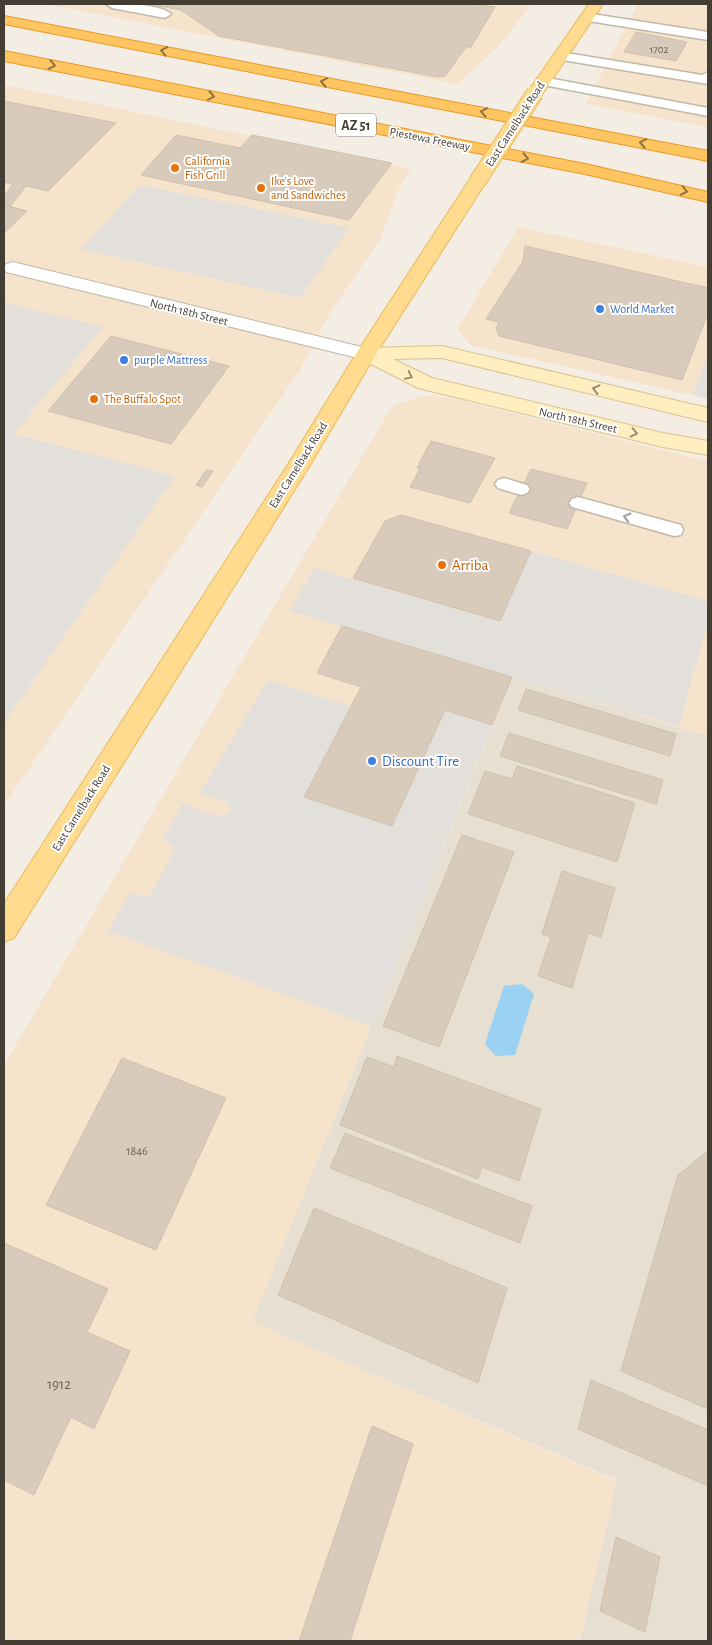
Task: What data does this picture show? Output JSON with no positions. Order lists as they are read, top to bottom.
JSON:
{
  "streets": {
    "highway": ["AZ 51", "Piestewa Freeway"],
    "main road": ["East Camelback Road", "North 18th Street"]
  },
  "crossings": [
    ["East Camelback Road", "North 18th Street"]
  ],
  "places": [
    "California Fish Grill",
    "Ike's Love and Sandwiches",
    "World Market",
    "purple Mattress",
    "The Buffalo Spot",
    "Arriba",
    "Discount Tire"
  ],
  "house_numbers": ["1702", "1846", "1912"]
}
